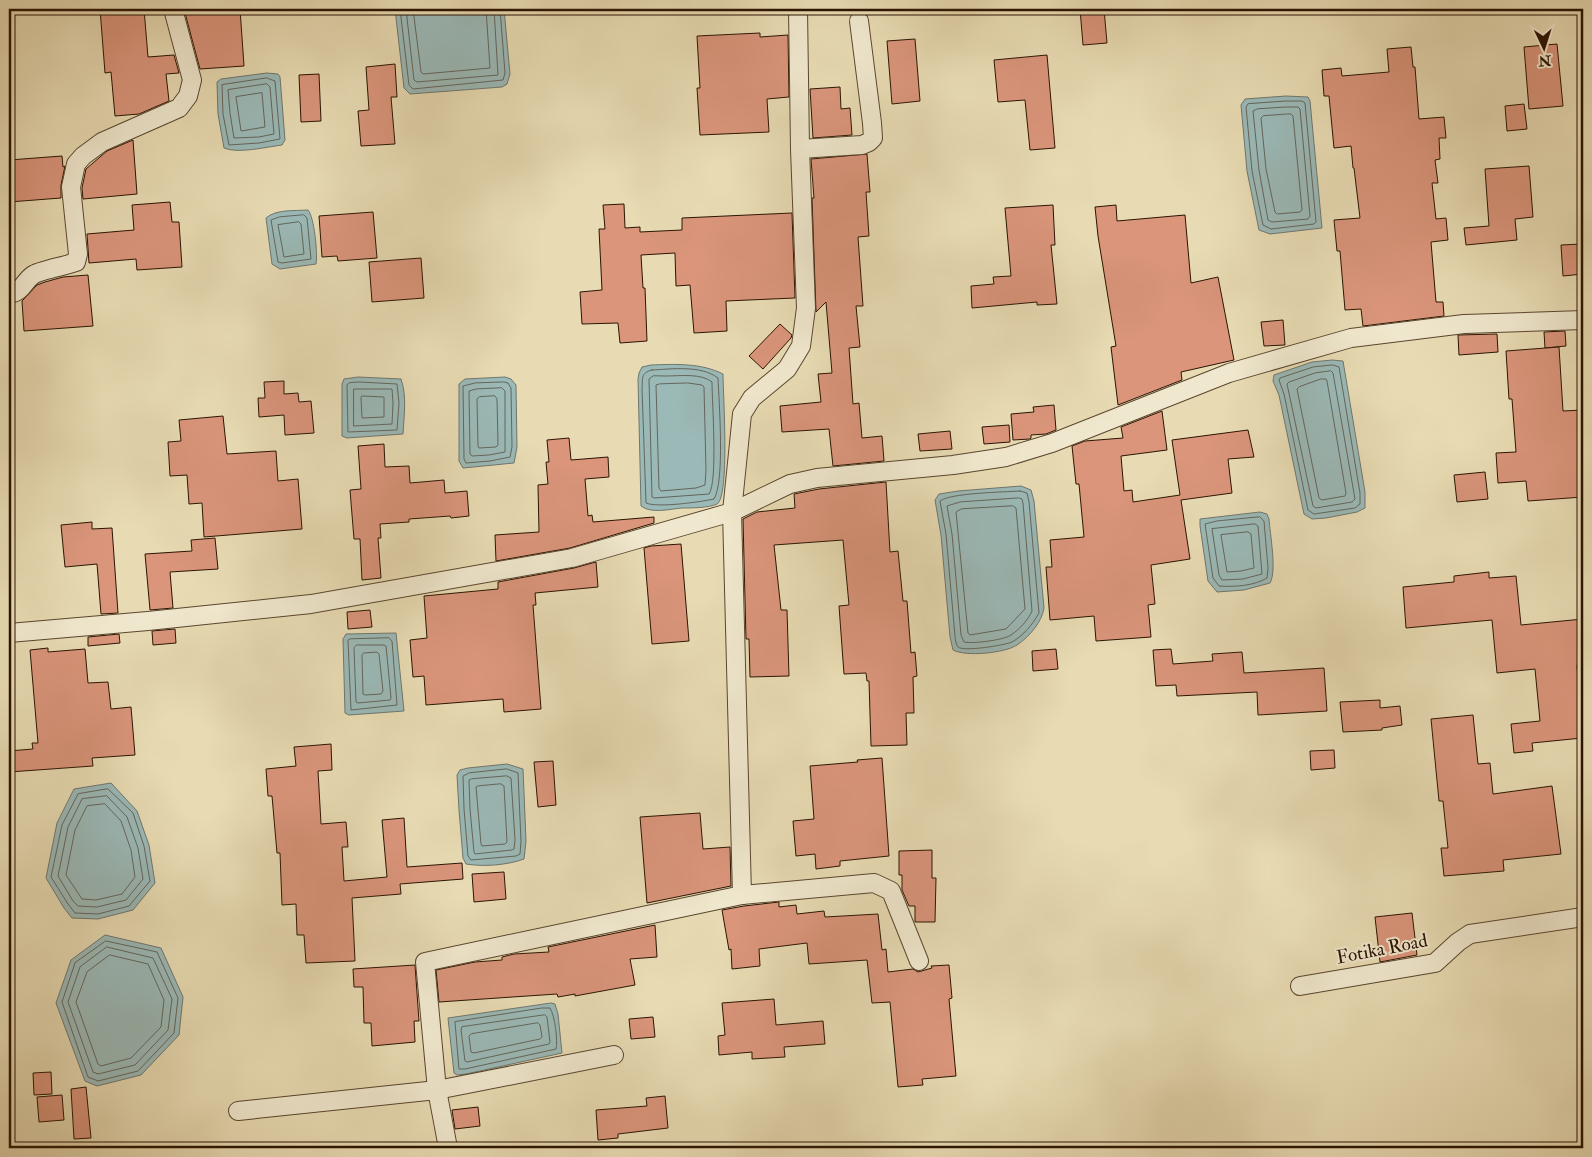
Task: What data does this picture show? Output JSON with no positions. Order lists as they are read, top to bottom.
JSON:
{
  "streets": {
    "street": ["Fotika Road"]
  },
  "north": "bottom"
}
